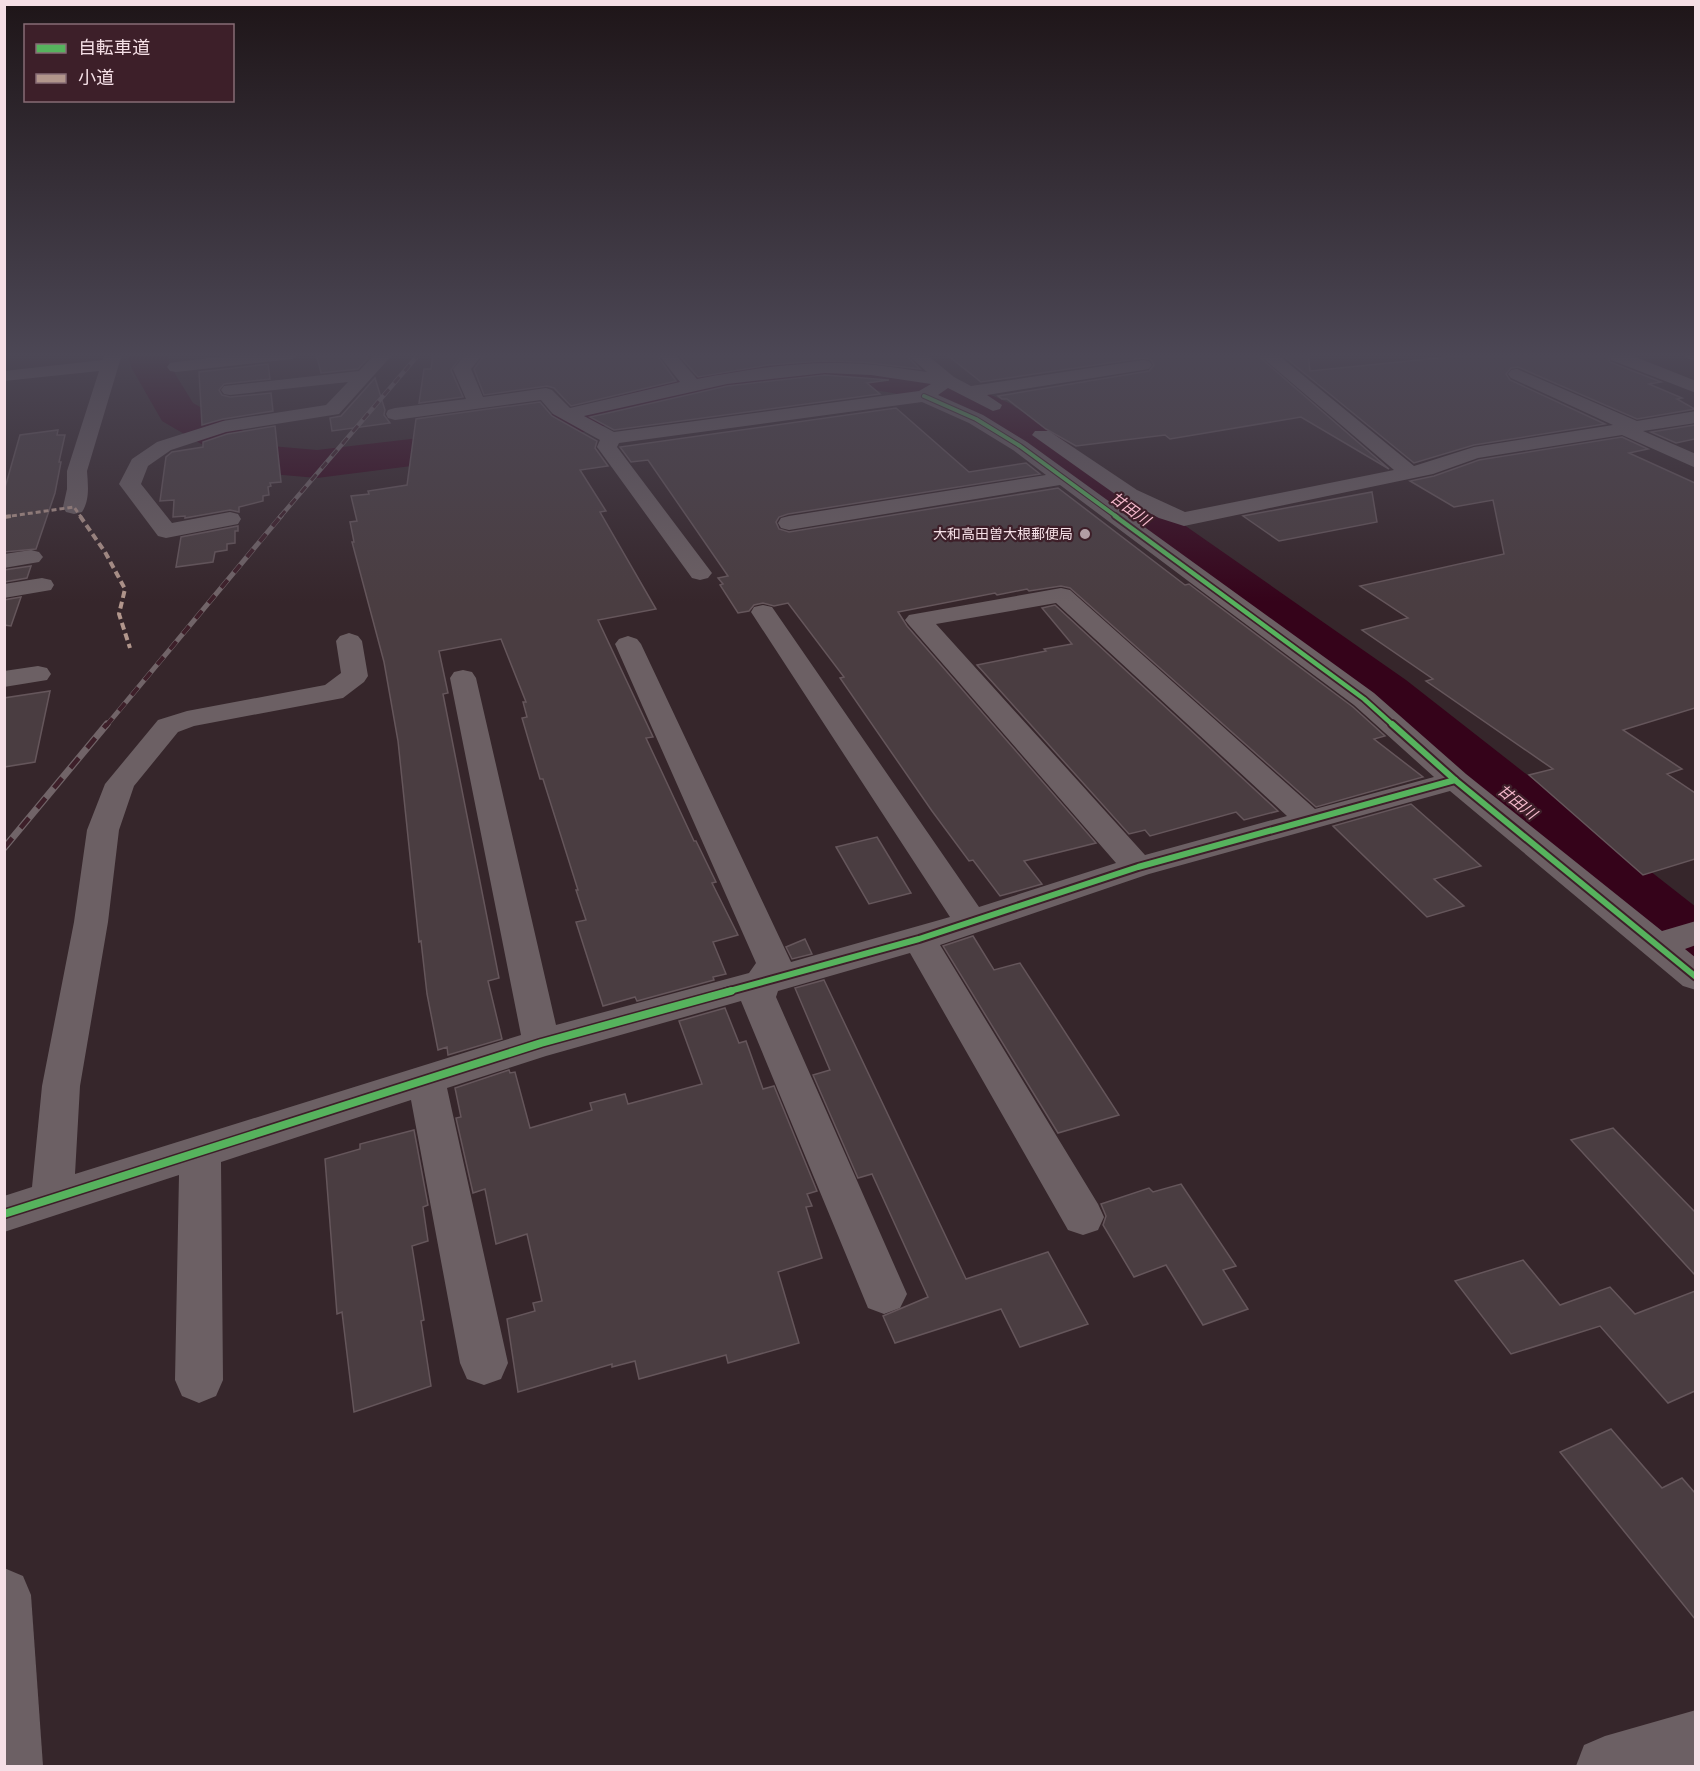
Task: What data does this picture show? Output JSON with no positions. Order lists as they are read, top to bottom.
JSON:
{
  "water": ["甘田川"],
  "places": ["大和高田曽大根郵便局"],
  "legend": ["自転車道", "小道"]
}
